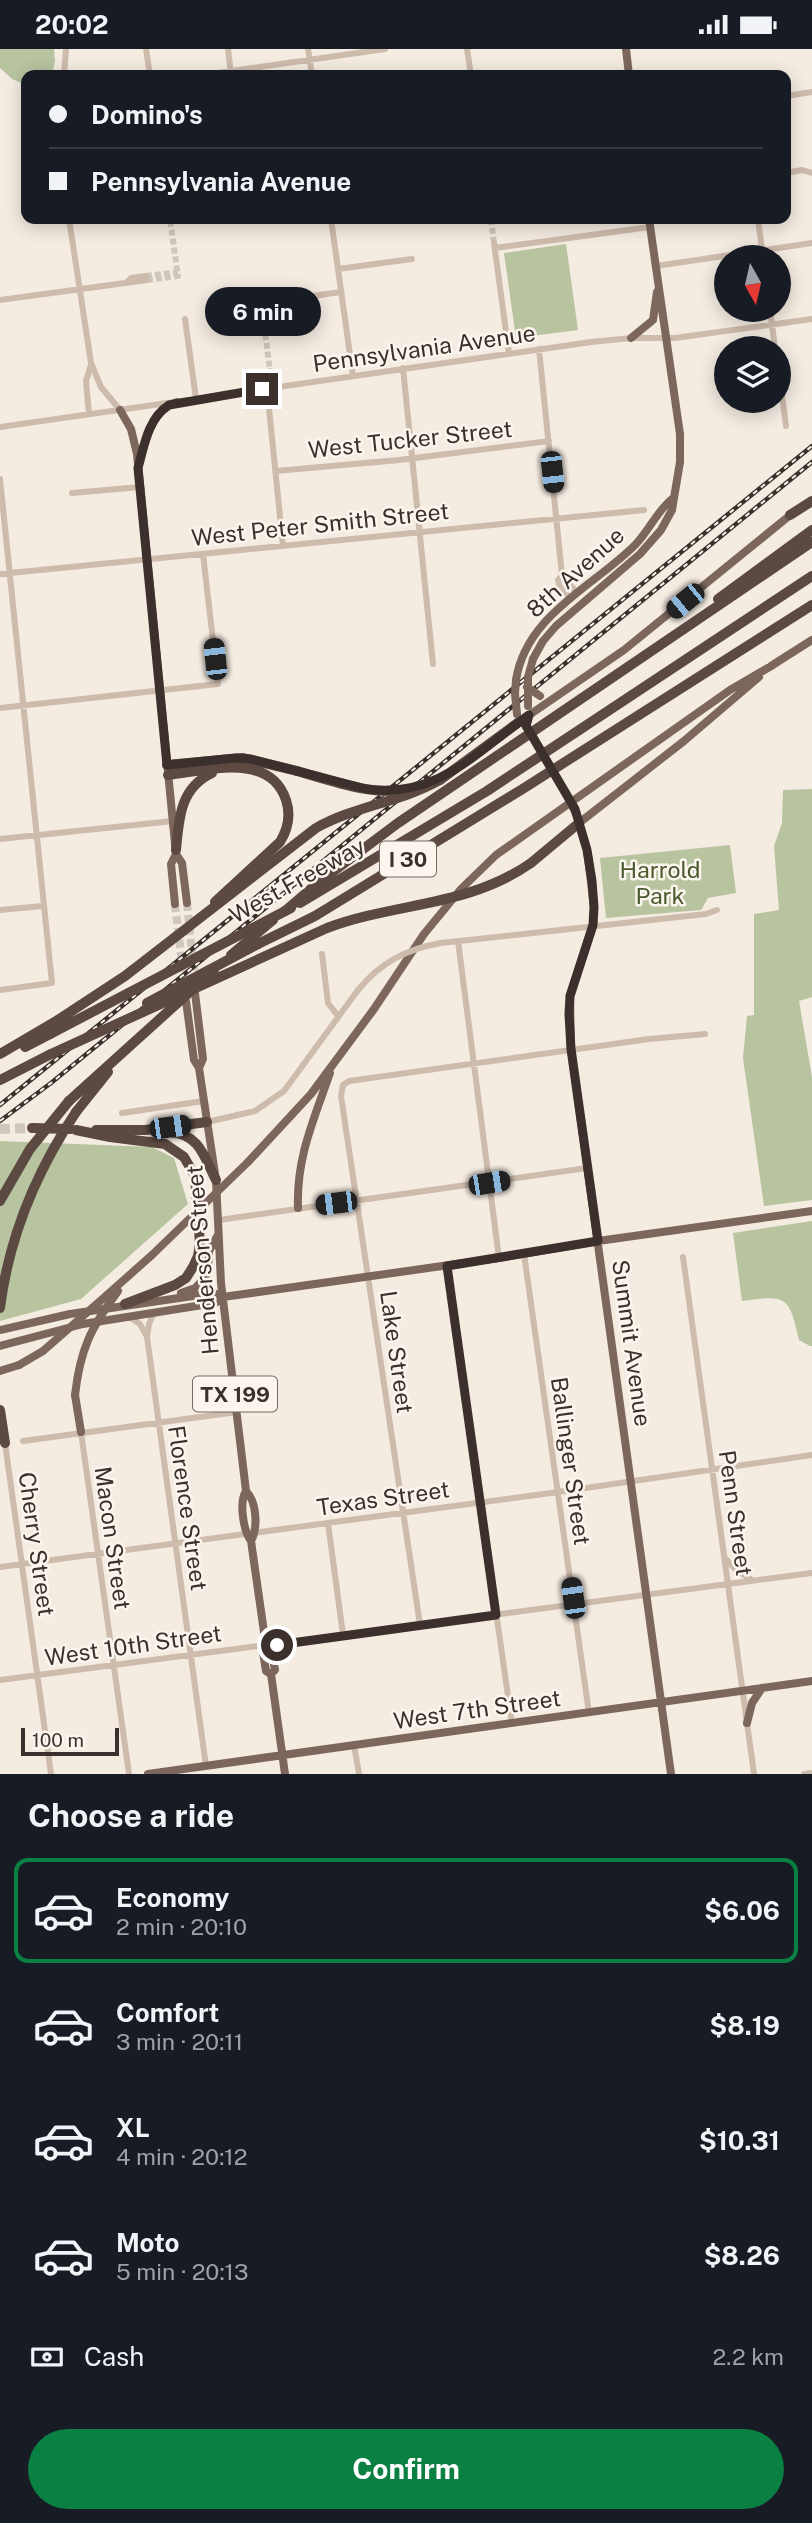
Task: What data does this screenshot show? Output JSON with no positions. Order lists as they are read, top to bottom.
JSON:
{
  "streets": {
    "highway": ["I 30", "West Freeway"],
    "main road": [
      "8th Avenue",
      "Henderson Street",
      "Summit Avenue",
      "TX 199",
      "West 7th Street"
    ],
    "street": [
      "Pennsylvania Avenue",
      "West Tucker Street",
      "West Peter Smith Street",
      "Lake Street",
      "Ballinger Street",
      "Texas Street",
      "Florence Street",
      "Penn Street",
      "Macon Street",
      "Cherry Street",
      "West 10th Street"
    ]
  },
  "crossings": [
    ["Pennsylvania Avenue", "8th Avenue"],
    ["8th Avenue", "Summit Avenue"],
    ["Henderson Street", "Texas Street"],
    ["Henderson Street", "West 10th Street"],
    ["Henderson Street", "West 7th Street"],
    ["Summit Avenue", "Texas Street"],
    ["Summit Avenue", "West 10th Street"],
    ["Summit Avenue", "West 7th Street"],
    ["Lake Street", "Texas Street"],
    ["Lake Street", "West 10th Street"],
    ["Ballinger Street", "Texas Street"],
    ["Ballinger Street", "West 10th Street"],
    ["Ballinger Street", "West 7th Street"],
    ["Texas Street", "Penn Street"],
    ["Florence Street", "West 10th Street"],
    ["Florence Street", "West 7th Street"],
    ["Penn Street", "West 10th Street"],
    ["Penn Street", "West 7th Street"],
    ["Macon Street", "West 10th Street"],
    ["Cherry Street", "West 10th Street"]
  ],
  "parks": ["Harrold Park"],
  "scale_bar": "100 m",
  "north": "bottom",
  "page": {
    "status": "20:02",
    "banner": ["Domino's", "Pennsylvania Avenue"],
    "bubble": "6 min",
    "scale": "100 m",
    "heading": "Choose a ride",
    "list": [
      {
        "name": "Economy",
        "note": "2 min · 20:10",
        "value": "$6.06"
      },
      {
        "name": "Comfort",
        "note": "3 min · 20:11",
        "value": "$8.19"
      },
      {
        "name": "XL",
        "note": "4 min · 20:12",
        "value": "$10.31"
      },
      {
        "name": "Moto",
        "note": "5 min · 20:13",
        "value": "$8.26"
      }
    ],
    "pay": ["Cash", "2.2 km"],
    "buttons": "Confirm"
  }
}
